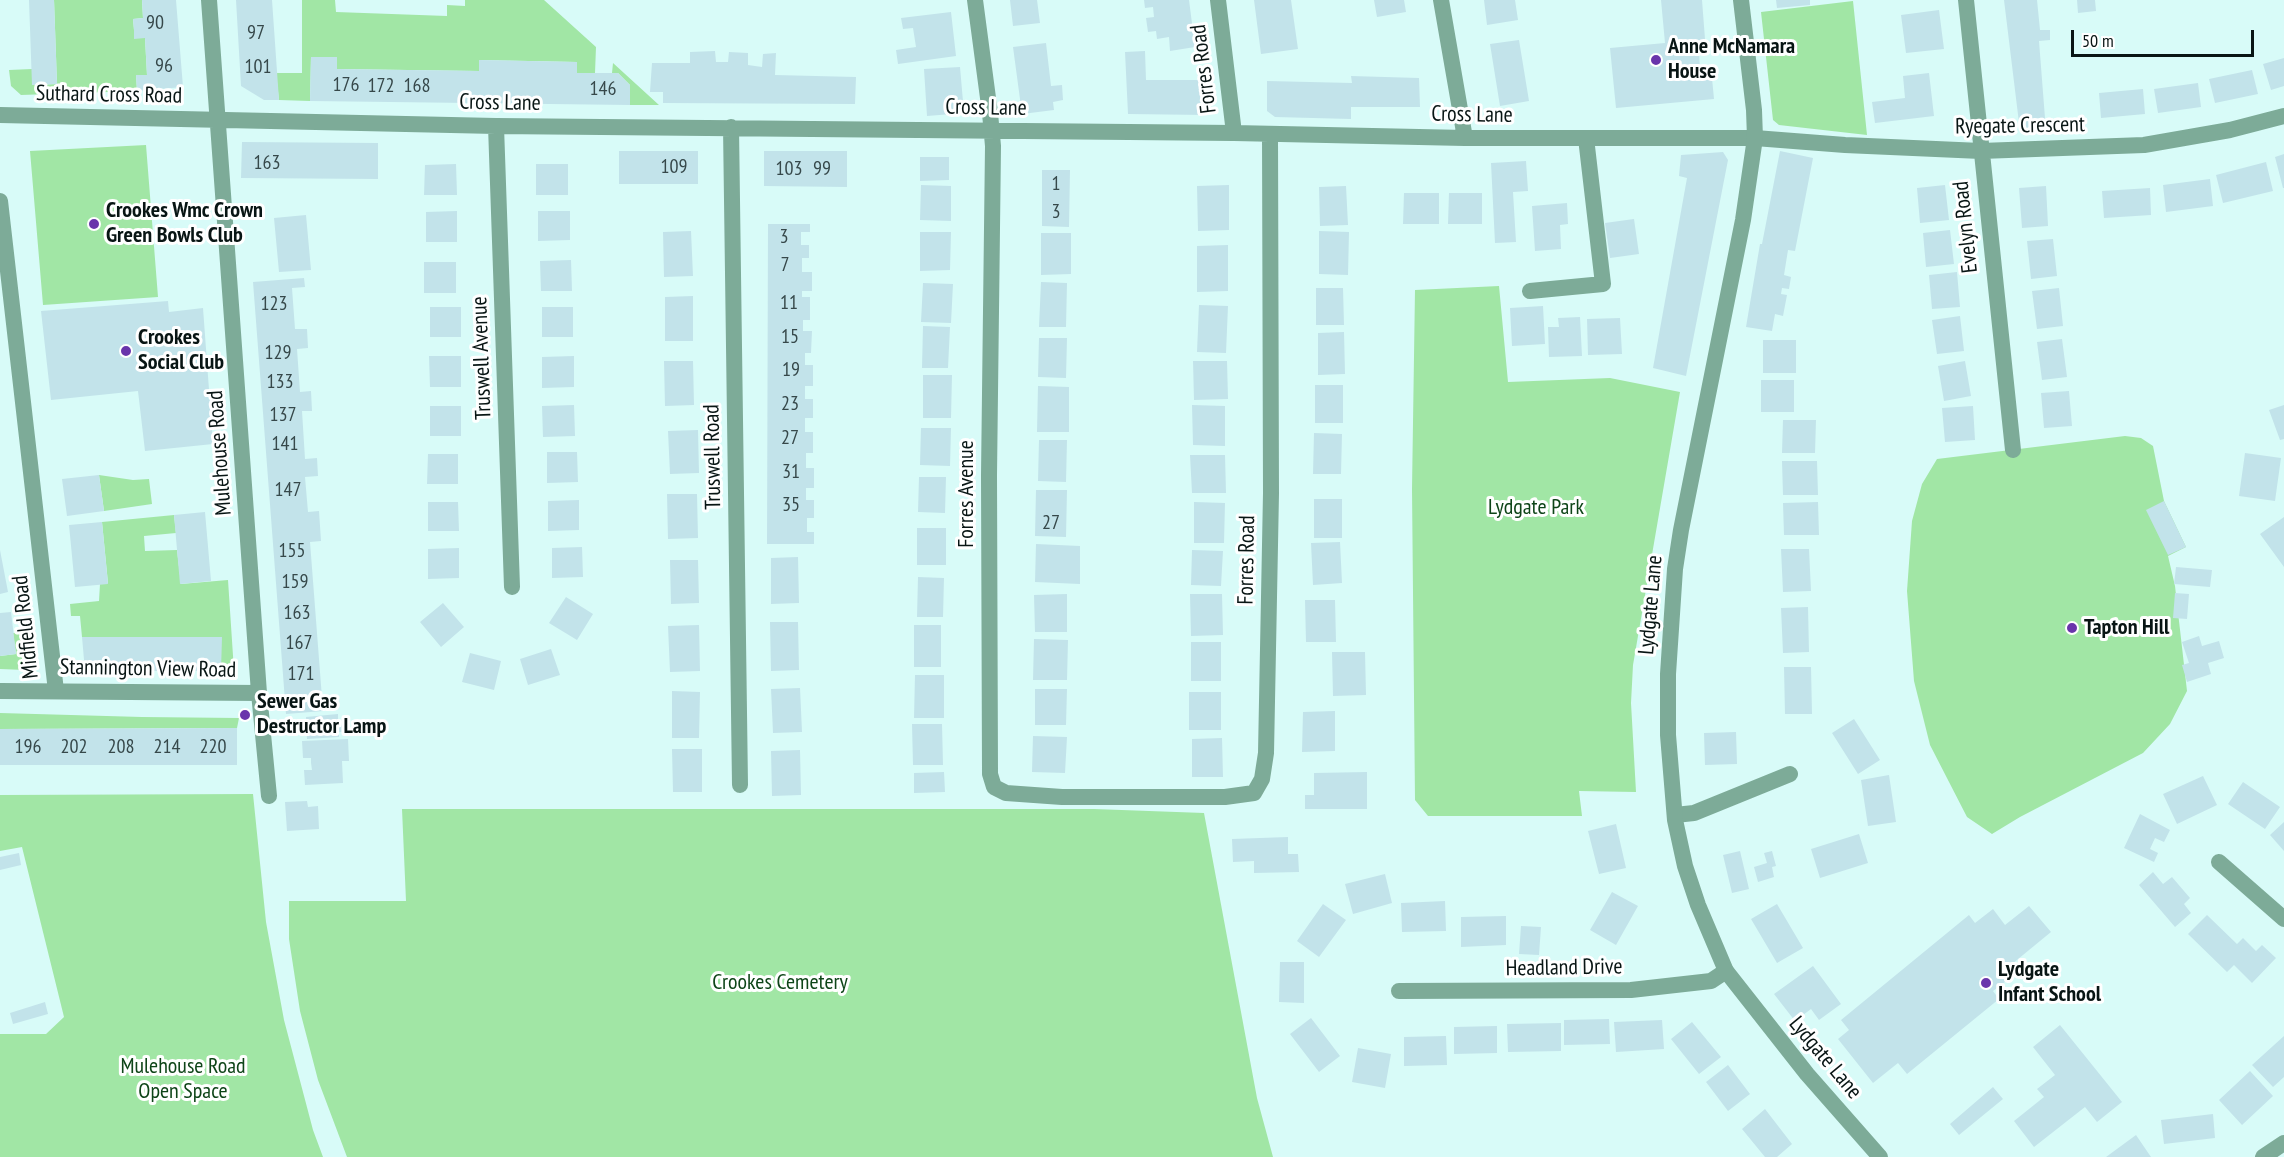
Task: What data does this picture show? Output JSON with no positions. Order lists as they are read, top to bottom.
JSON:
{
  "streets": {
    "street": [
      "Forres Road",
      "Suthard Cross Road",
      "Cross Lane",
      "Ryegate Crescent",
      "Evelyn Road",
      "Truswell Avenue",
      "Mulehouse Road",
      "Truswell Road",
      "Forres Avenue",
      "Lydgate Lane",
      "Midfield Road",
      "Stannington View Road",
      "Headland Drive"
    ]
  },
  "crossings": [
    ["Forres Road", "Cross Lane"],
    ["Forres Road", "Forres Avenue"],
    ["Suthard Cross Road", "Cross Lane"],
    ["Suthard Cross Road", "Mulehouse Road"],
    ["Cross Lane", "Ryegate Crescent"],
    ["Cross Lane", "Truswell Avenue"],
    ["Cross Lane", "Mulehouse Road"],
    ["Cross Lane", "Truswell Road"],
    ["Cross Lane", "Forres Avenue"],
    ["Cross Lane", "Lydgate Lane"],
    ["Ryegate Crescent", "Evelyn Road"],
    ["Ryegate Crescent", "Lydgate Lane"],
    ["Mulehouse Road", "Stannington View Road"],
    ["Lydgate Lane", "Headland Drive"],
    ["Midfield Road", "Stannington View Road"]
  ],
  "parks": ["Lydgate Park", "Crookes Cemetery", "Mulehouse Road Open Space"],
  "places": [
    "Anne McNamara House",
    "Crookes Wmc Crown Green Bowls Club",
    "Crookes Social Club",
    "Tapton Hill",
    "Sewer Gas Destructor Lamp",
    "Lydgate Infant School"
  ],
  "house_numbers": [
    "90",
    "97",
    "96",
    "101",
    "176",
    "172",
    "168",
    "146",
    "163",
    "109",
    "103",
    "99",
    "1",
    "3",
    "3",
    "7",
    "11",
    "123",
    "15",
    "129",
    "19",
    "133",
    "23",
    "137",
    "27",
    "141",
    "31",
    "147",
    "35",
    "27",
    "155",
    "159",
    "163",
    "167",
    "171",
    "196",
    "202",
    "208",
    "214",
    "220"
  ],
  "scale_bar": "50 m"
}
